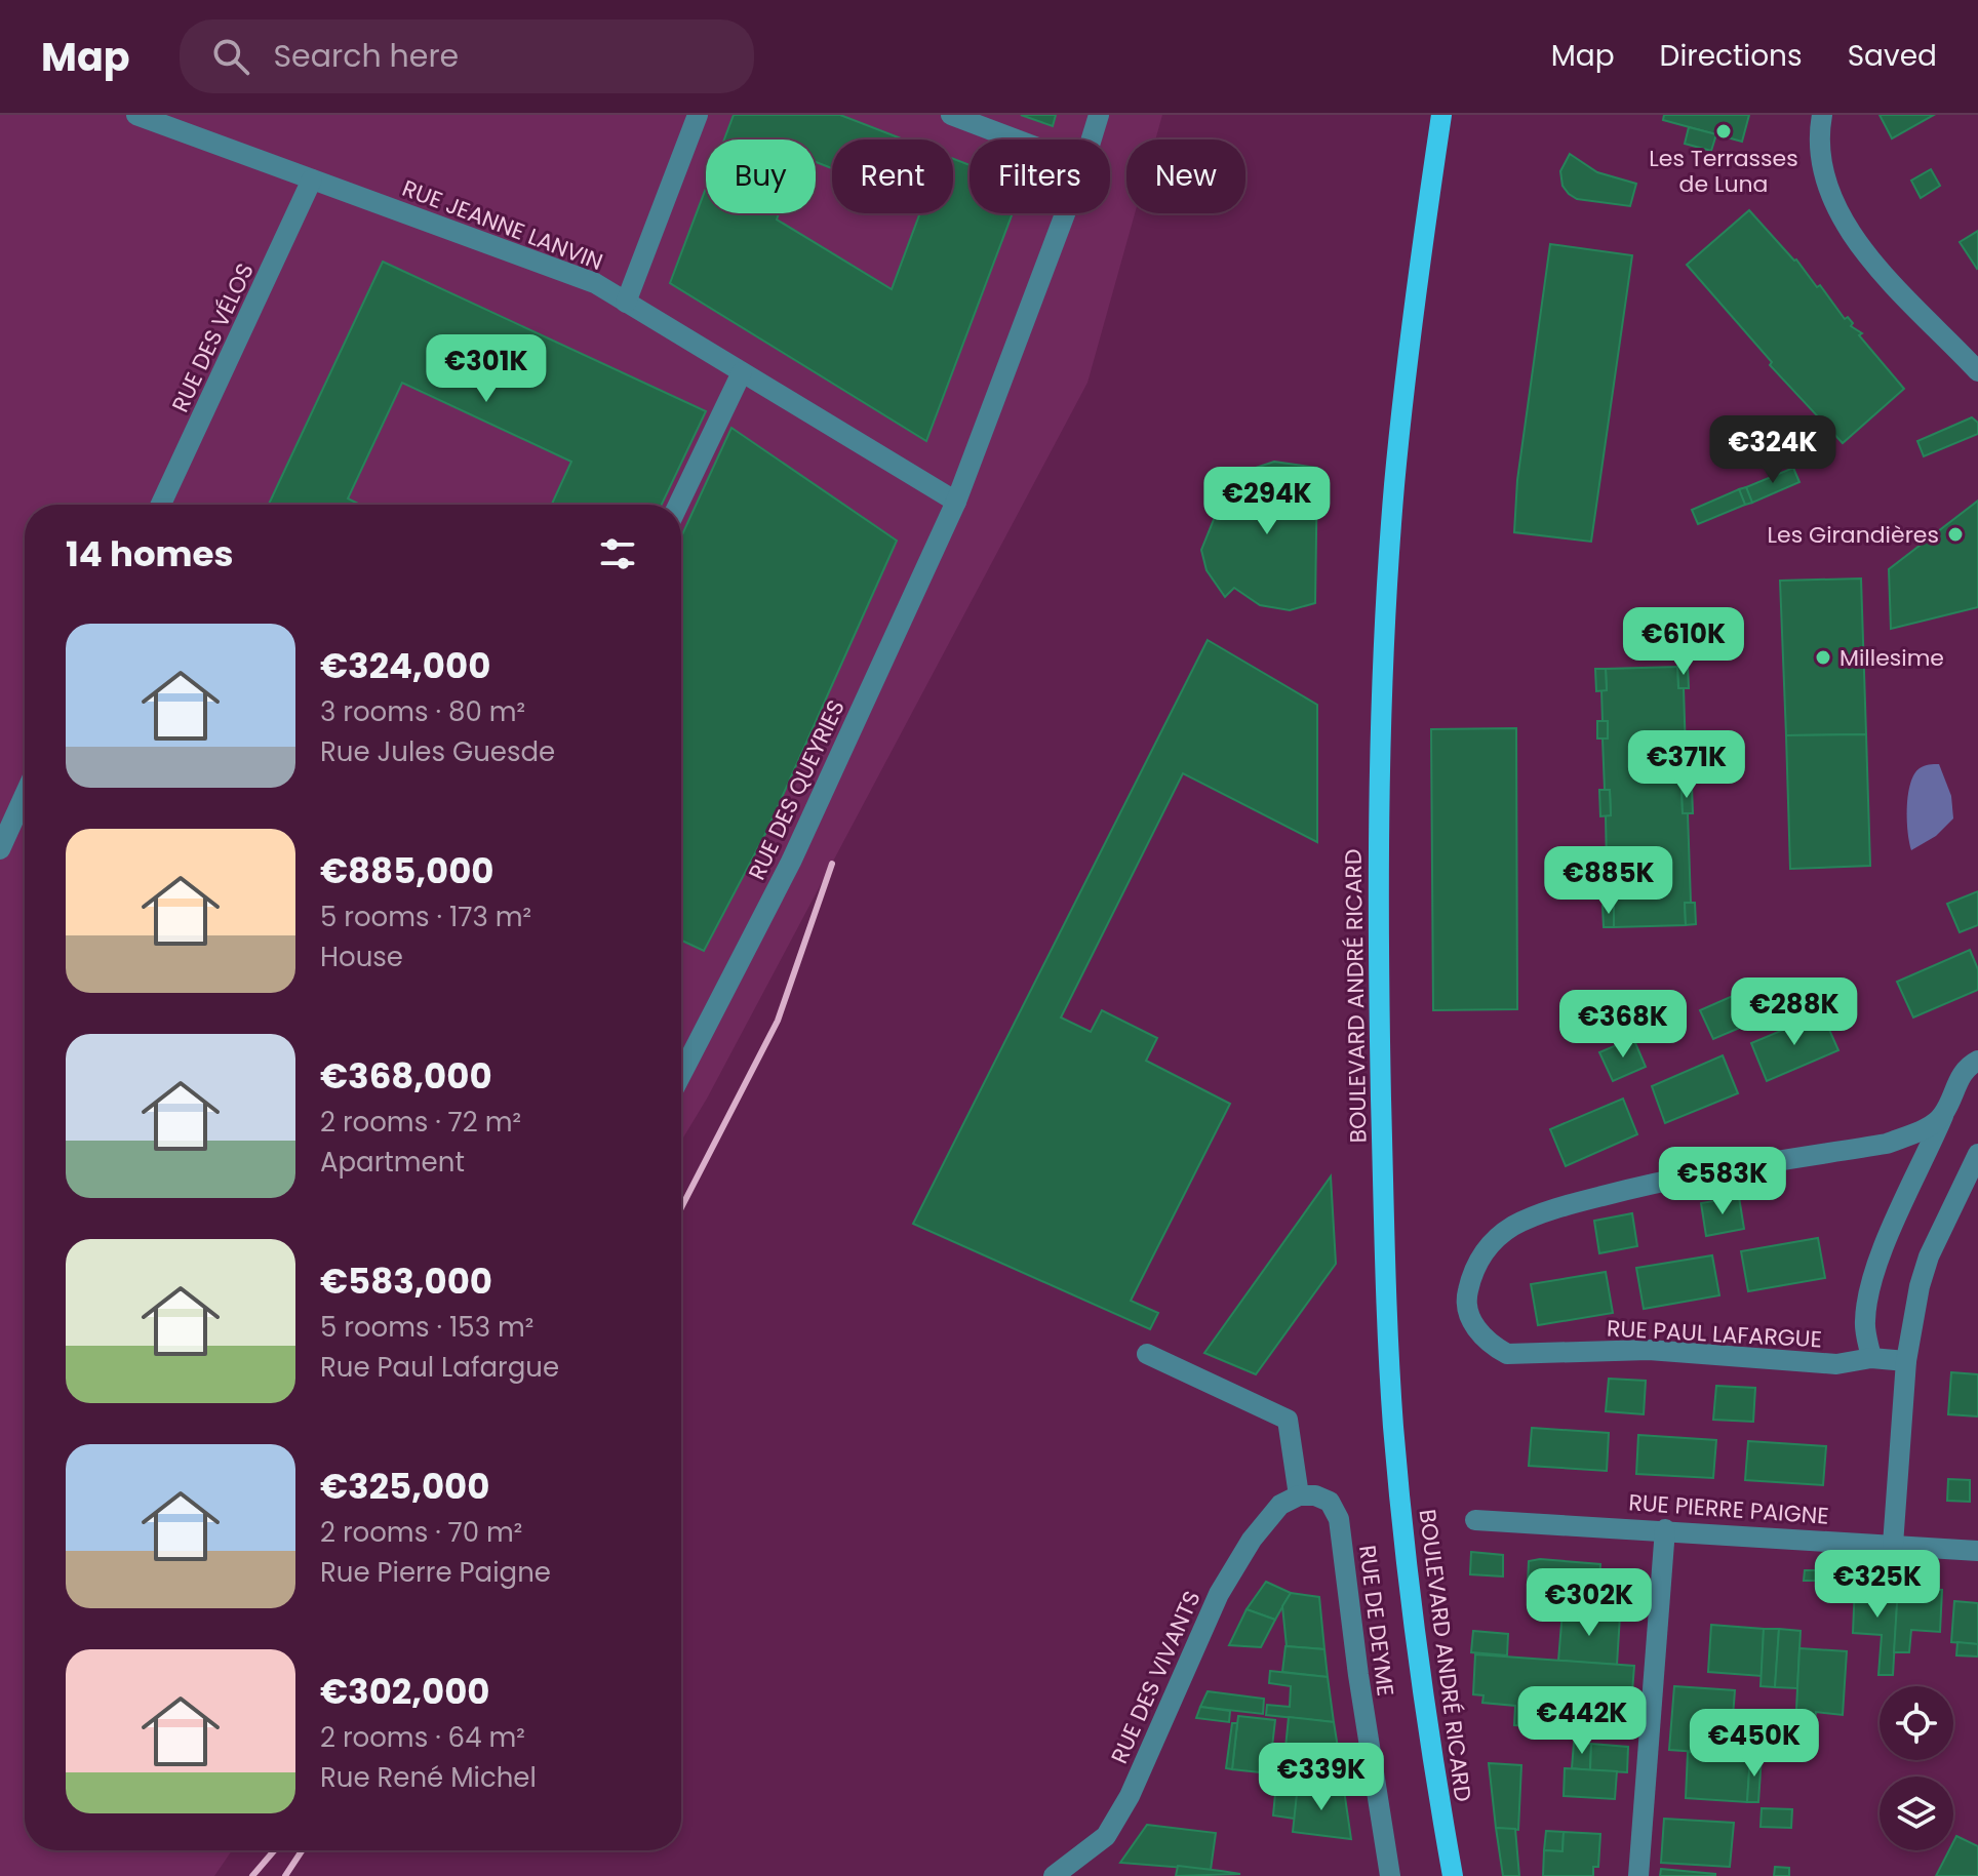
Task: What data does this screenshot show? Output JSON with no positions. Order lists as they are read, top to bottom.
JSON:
{
  "streets": {
    "main road": ["BOULEVARD ANDRÉ RICARD"],
    "street": [
      "RUE JEANNE LANVIN",
      "RUE DES VÉLOS",
      "RUE DES QUEYRIES",
      "RUE PAUL LAFARGUE",
      "RUE PIERRE PAIGNE",
      "RUE DE DEYME",
      "RUE DES VIVANTS"
    ]
  },
  "crossings": [
    ["RUE JEANNE LANVIN", "RUE DES VÉLOS"],
    ["RUE JEANNE LANVIN", "RUE DES QUEYRIES"],
    ["RUE DE DEYME", "RUE DES VIVANTS"]
  ],
  "places": ["Les Terrasses de Luna", "Les Girandières", "Millesime"],
  "page": {
    "header": "Map",
    "search": "Search here",
    "nav": ["Map", "Directions", "Saved"],
    "chip": [
      "Buy",
      "Rent",
      "Filters",
      "New"
    ],
    "price": [
      "€301K",
      "€324K",
      "€294K",
      "€610K",
      "€371K",
      "€885K",
      "€288K",
      "€368K",
      "€583K",
      "€325K",
      "€302K",
      "€442K",
      "€450K",
      "€339K"
    ],
    "heading": "14 homes",
    "list": [
      {
        "name": "€324,000",
        "note": "3 rooms · 80 m² · Rue Jules Guesde"
      },
      {
        "name": "€885,000",
        "note": "5 rooms · 173 m² · House"
      },
      {
        "name": "€368,000",
        "note": "2 rooms · 72 m² · Apartment"
      },
      {
        "name": "€583,000",
        "note": "5 rooms · 153 m² · Rue Paul Lafargue"
      },
      {
        "name": "€325,000",
        "note": "2 rooms · 70 m² · Rue Pierre Paigne"
      },
      {
        "name": "€302,000",
        "note": "2 rooms · 64 m² · Rue René Michel"
      }
    ]
  }
}
